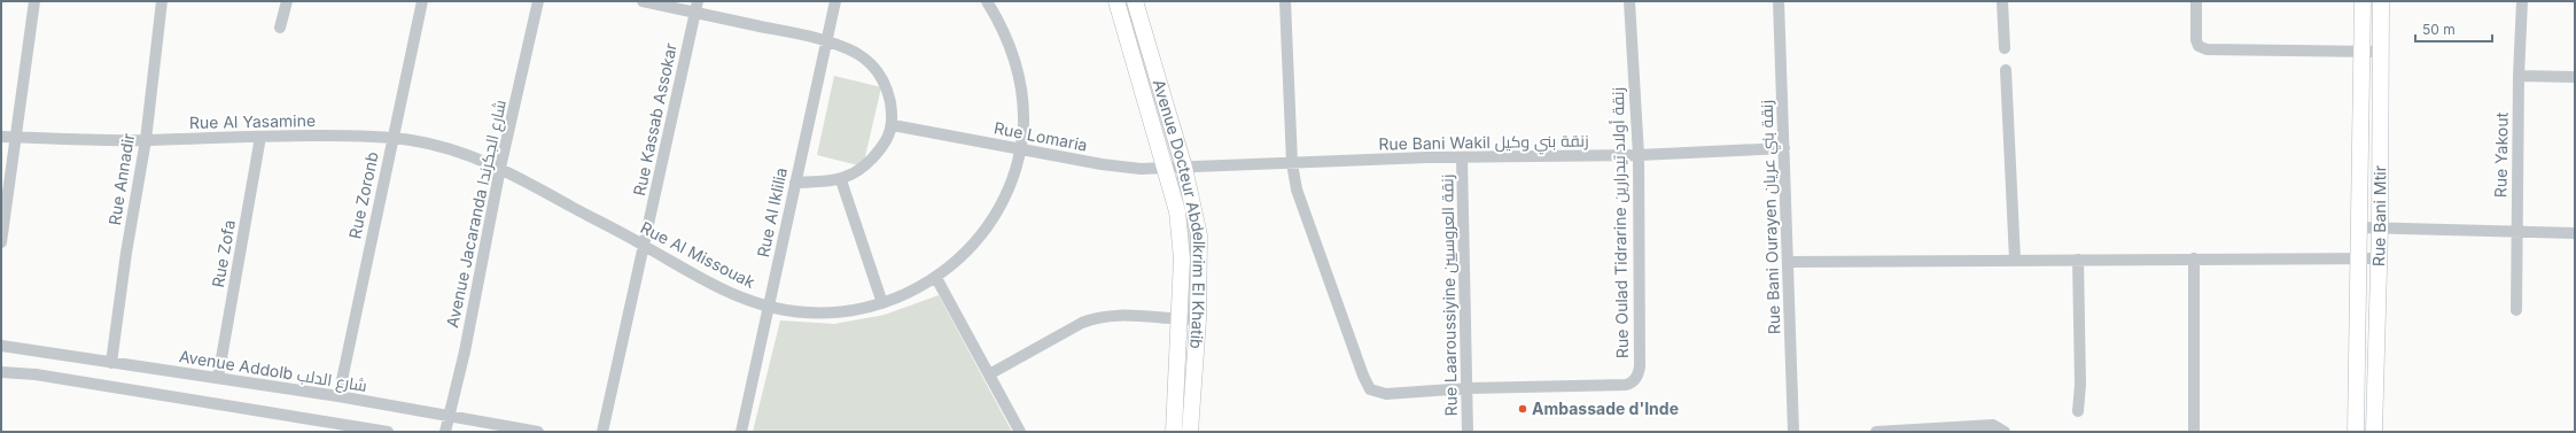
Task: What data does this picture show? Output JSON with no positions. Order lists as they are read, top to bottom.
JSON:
{
  "streets": {
    "main road": ["Avenue Docteur Abdelkrim El Khatib", "Rue Bani Mtir"],
    "street": [
      "Rue Kassab Assokar",
      "Rue Al Yasamine",
      "Rue Lomaria",
      "Rue Bani Wakil زنقة بني وكيل",
      "Rue Yakout",
      "Rue Annadir",
      "Rue Zoronb",
      "Rue Al Iklilia",
      "Avenue Jacaranda شارع الجكرندا",
      "Rue Bani Ourayen زنقة بني عريان",
      "Rue Oulad Tidrarine زنقة أولاد تيدرارين",
      "Rue Zofa",
      "Rue Al Missouak",
      "Rue Laaroussiyine زنقة العروسيين",
      "Avenue Addolb شارع الدلب"
    ]
  },
  "crossings": [
    ["Rue Kassab Assokar", "Rue Al Missouak"],
    ["Rue Al Yasamine", "Rue Annadir"],
    ["Rue Al Yasamine", "Rue Zoronb"],
    ["Rue Al Yasamine", "Avenue Jacaranda شارع الجكرندا"],
    ["Rue Al Yasamine", "Rue Zofa"],
    ["Rue Al Yasamine", "Rue Al Missouak"],
    ["Rue Lomaria", "Rue Bani Wakil زنقة بني وكيل"],
    ["Rue Lomaria", "Avenue Docteur Abdelkrim El Khatib"],
    ["Rue Lomaria", "Rue Al Missouak"],
    ["Rue Bani Wakil زنقة بني وكيل", "Avenue Docteur Abdelkrim El Khatib"],
    ["Rue Bani Wakil زنقة بني وكيل", "Rue Bani Ourayen زنقة بني عريان"],
    ["Rue Bani Wakil زنقة بني وكيل", "Rue Oulad Tidrarine زنقة أولاد تيدرارين"],
    ["Rue Bani Wakil زنقة بني وكيل", "Rue Laaroussiyine زنقة العروسيين"],
    ["Rue Annadir", "Avenue Addolb شارع الدلب"],
    ["Rue Zoronb", "Avenue Addolb شارع الدلب"],
    ["Rue Al Iklilia", "Rue Al Missouak"],
    ["Avenue Jacaranda شارع الجكرندا", "Rue Al Missouak"],
    ["Avenue Jacaranda شارع الجكرندا", "Avenue Addolb شارع الدلب"],
    ["Rue Oulad Tidrarine زنقة أولاد تيدرارين", "Rue Laaroussiyine زنقة العروسيين"],
    ["Rue Zofa", "Avenue Addolb شارع الدلب"]
  ],
  "places": ["Ambassade d'Inde"],
  "scale_bar": "50 m"
}
